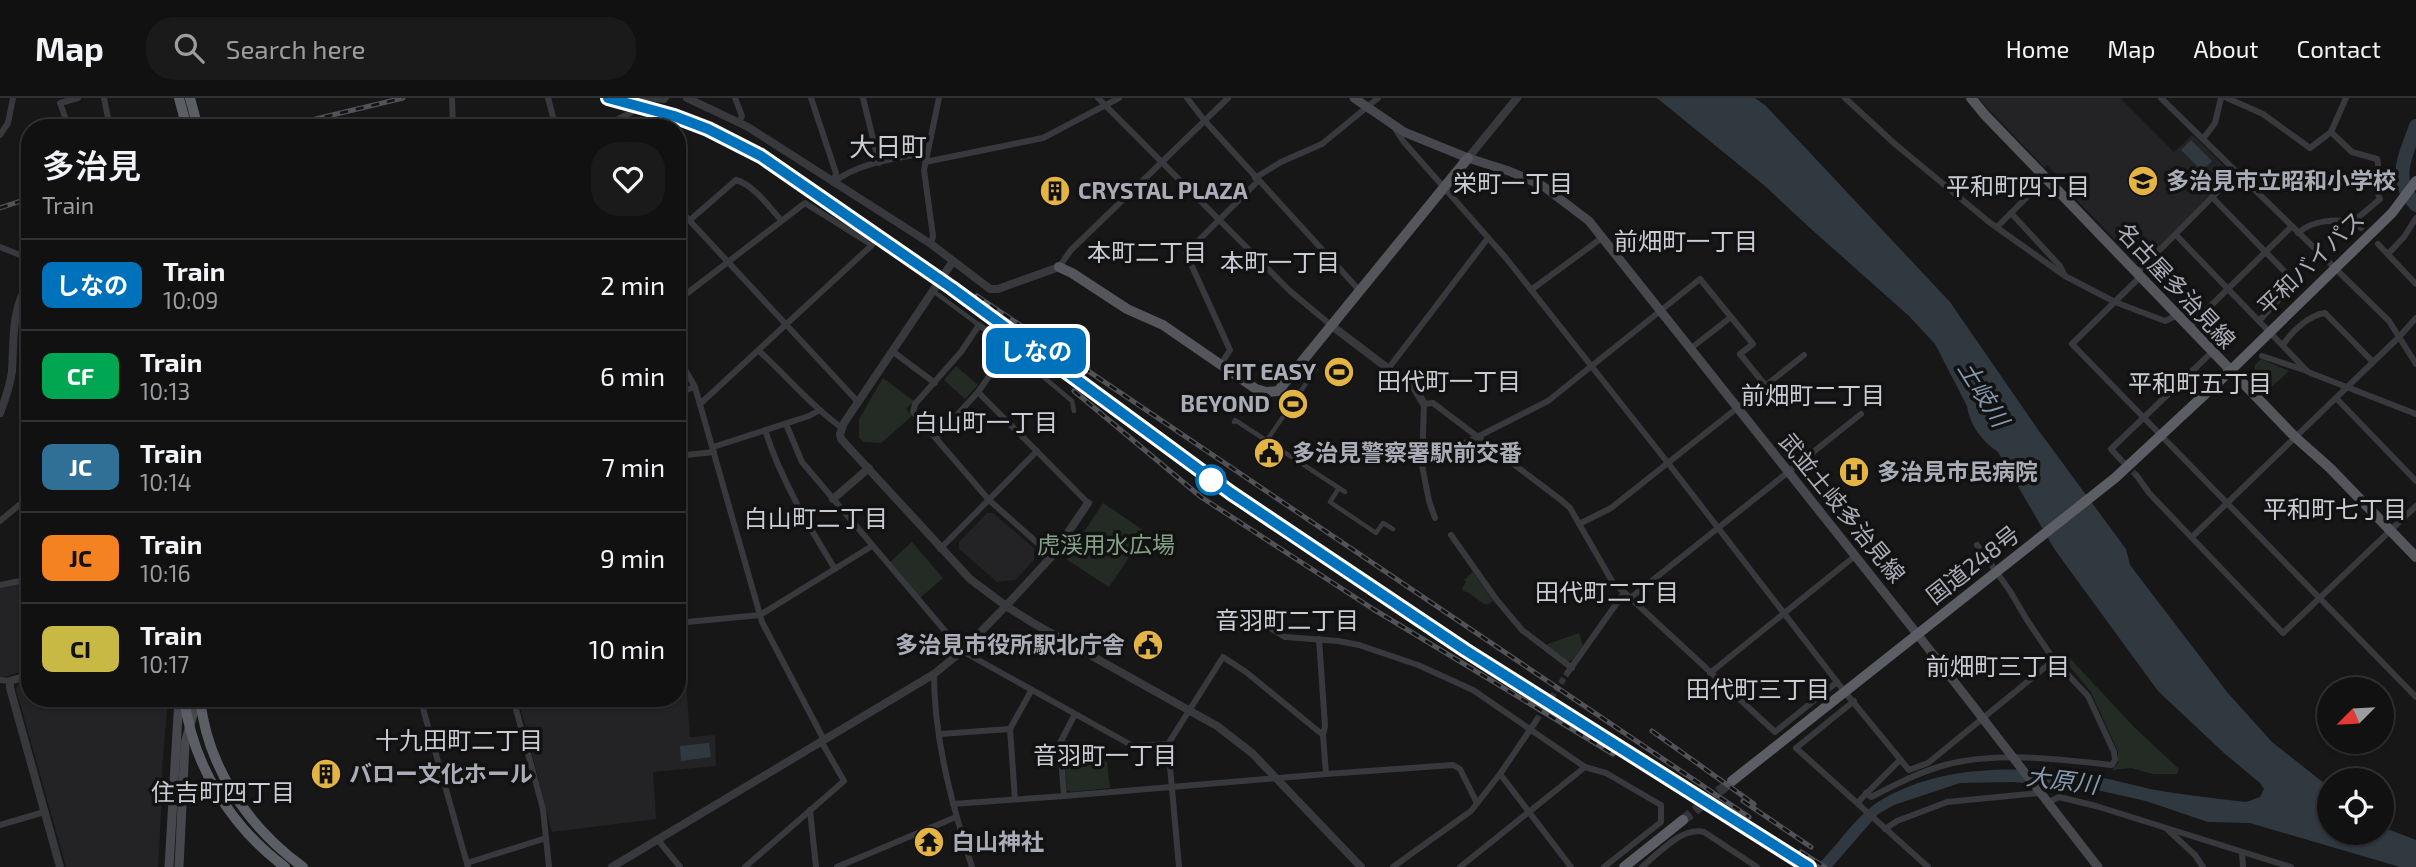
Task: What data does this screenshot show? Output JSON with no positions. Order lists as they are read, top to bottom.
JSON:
{
  "streets": {
    "highway": ["平和バイパス", "国道248号"],
    "main road": ["名古屋多治見線", "武並土岐多治見線"]
  },
  "crossings": [
    ["平和バイパス", "名古屋多治見線"],
    ["平和バイパス", "国道248号"],
    ["名古屋多治見線", "国道248号"],
    ["武並土岐多治見線", "国道248号"]
  ],
  "districts": [
    "大日町",
    "栄町一丁目",
    "平和町四丁目",
    "前畑町一丁目",
    "本町二丁目",
    "本町一丁目",
    "田代町一丁目",
    "平和町五丁目",
    "前畑町二丁目",
    "白山町一丁目",
    "平和町七丁目",
    "白山町二丁目",
    "田代町二丁目",
    "音羽町二丁目",
    "前畑町三丁目",
    "田代町三丁目",
    "十九田町二丁目",
    "音羽町一丁目",
    "住吉町四丁目"
  ],
  "water": ["土岐川", "大原川"],
  "parks": ["虎渓用水広場"],
  "places": {
    "school or university": ["多治見市立昭和小学校"],
    "building": ["CRYSTAL PLAZA", "バロー文化ホール"],
    "sports": ["FIT EASY", "BEYOND"],
    "public building": ["多治見警察署駅前交番", "多治見市役所駅北庁舎"],
    "hospital": ["多治見市民病院"],
    "temple": ["白山神社"]
  },
  "north": "bottom left",
  "page": {
    "header": "Map",
    "search": "Search here",
    "nav": [
      "Home",
      "Map",
      "About",
      "Contact"
    ],
    "on_map": "しなの",
    "heading": ["多治見", "Train"],
    "list": [
      {
        "mark": "しなの",
        "name": "Train",
        "note": "10:09",
        "value": "2 min"
      },
      {
        "mark": "CF",
        "name": "Train",
        "note": "10:13",
        "value": "6 min"
      },
      {
        "mark": "JC",
        "name": "Train",
        "note": "10:14",
        "value": "7 min"
      },
      {
        "mark": "JC",
        "name": "Train",
        "note": "10:16",
        "value": "9 min"
      },
      {
        "mark": "CI",
        "name": "Train",
        "note": "10:17",
        "value": "10 min"
      }
    ]
  }
}
